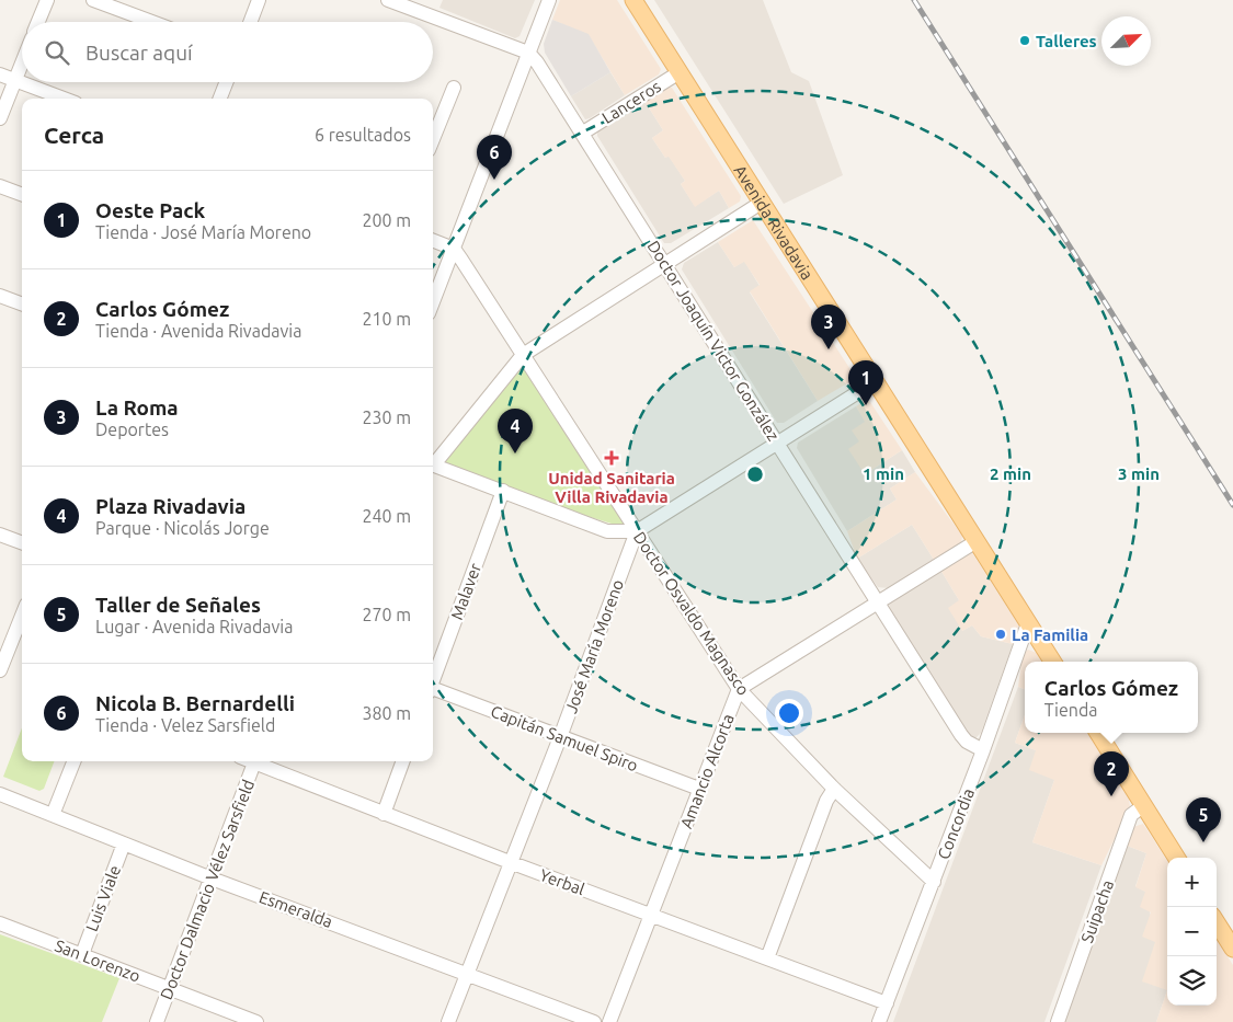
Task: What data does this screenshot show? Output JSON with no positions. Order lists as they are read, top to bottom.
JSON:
{
  "streets": {
    "main road": ["Avenida Rivadavia"],
    "street": [
      "Lanceros",
      "Doctor Joaquín Victor González",
      "Malaver",
      "Doctor Osvaldo Magnasco",
      "José María Moreno",
      "Capitán Samuel Spiro",
      "Amancio Alcorta",
      "Concordia",
      "Yerbal",
      "Doctor Dalmacio Vélez Sarsfield",
      "Luis Viale",
      "Esmeralda",
      "Suipacha",
      "San Lorenzo"
    ]
  },
  "crossings": [
    ["Lanceros", "Avenida Rivadavia"],
    ["Lanceros", "Doctor Joaquín Victor González"],
    ["Avenida Rivadavia", "Concordia"],
    ["Doctor Joaquín Victor González", "Concordia"],
    ["Doctor Osvaldo Magnasco", "José María Moreno"],
    ["Doctor Osvaldo Magnasco", "Amancio Alcorta"],
    ["Doctor Osvaldo Magnasco", "Concordia"],
    ["José María Moreno", "Capitán Samuel Spiro"],
    ["José María Moreno", "Yerbal"],
    ["José María Moreno", "Esmeralda"],
    ["Capitán Samuel Spiro", "Amancio Alcorta"],
    ["Amancio Alcorta", "Yerbal"],
    ["Concordia", "Yerbal"],
    ["Doctor Dalmacio Vélez Sarsfield", "Esmeralda"],
    ["Doctor Dalmacio Vélez Sarsfield", "San Lorenzo"],
    ["Luis Viale", "Esmeralda"],
    ["Luis Viale", "San Lorenzo"]
  ],
  "places": {
    "other": ["Talleres", "La Familia"],
    "health": ["Unidad Sanitaria Villa Rivadavia"]
  },
  "north": "top right",
  "page": {
    "search": "Buscar aquí",
    "heading": ["Cerca", "6 resultados"],
    "pins": [
      "6",
      "3",
      "1",
      "4",
      "2",
      "5"
    ],
    "list": [
      {
        "mark": "1",
        "name": "Oeste Pack",
        "note": "Tienda · José María Moreno",
        "value": "200 m"
      },
      {
        "mark": "2",
        "name": "Carlos Gómez",
        "note": "Tienda · Avenida Rivadavia",
        "value": "210 m"
      },
      {
        "mark": "3",
        "name": "La Roma",
        "note": "Deportes",
        "value": "230 m"
      },
      {
        "mark": "4",
        "name": "Plaza Rivadavia",
        "note": "Parque · Nicolás Jorge",
        "value": "240 m"
      },
      {
        "mark": "5",
        "name": "Taller de Señales",
        "note": "Lugar · Avenida Rivadavia",
        "value": "270 m"
      },
      {
        "mark": "6",
        "name": "Nicola B. Bernardelli",
        "note": "Tienda · Velez Sarsfield",
        "value": "380 m"
      }
    ],
    "popup": ["Carlos Gómez", "Tienda"],
    "map_buttons": ["+", "−"]
  },
  "rings": ["1 min", "2 min", "3 min"]
}
